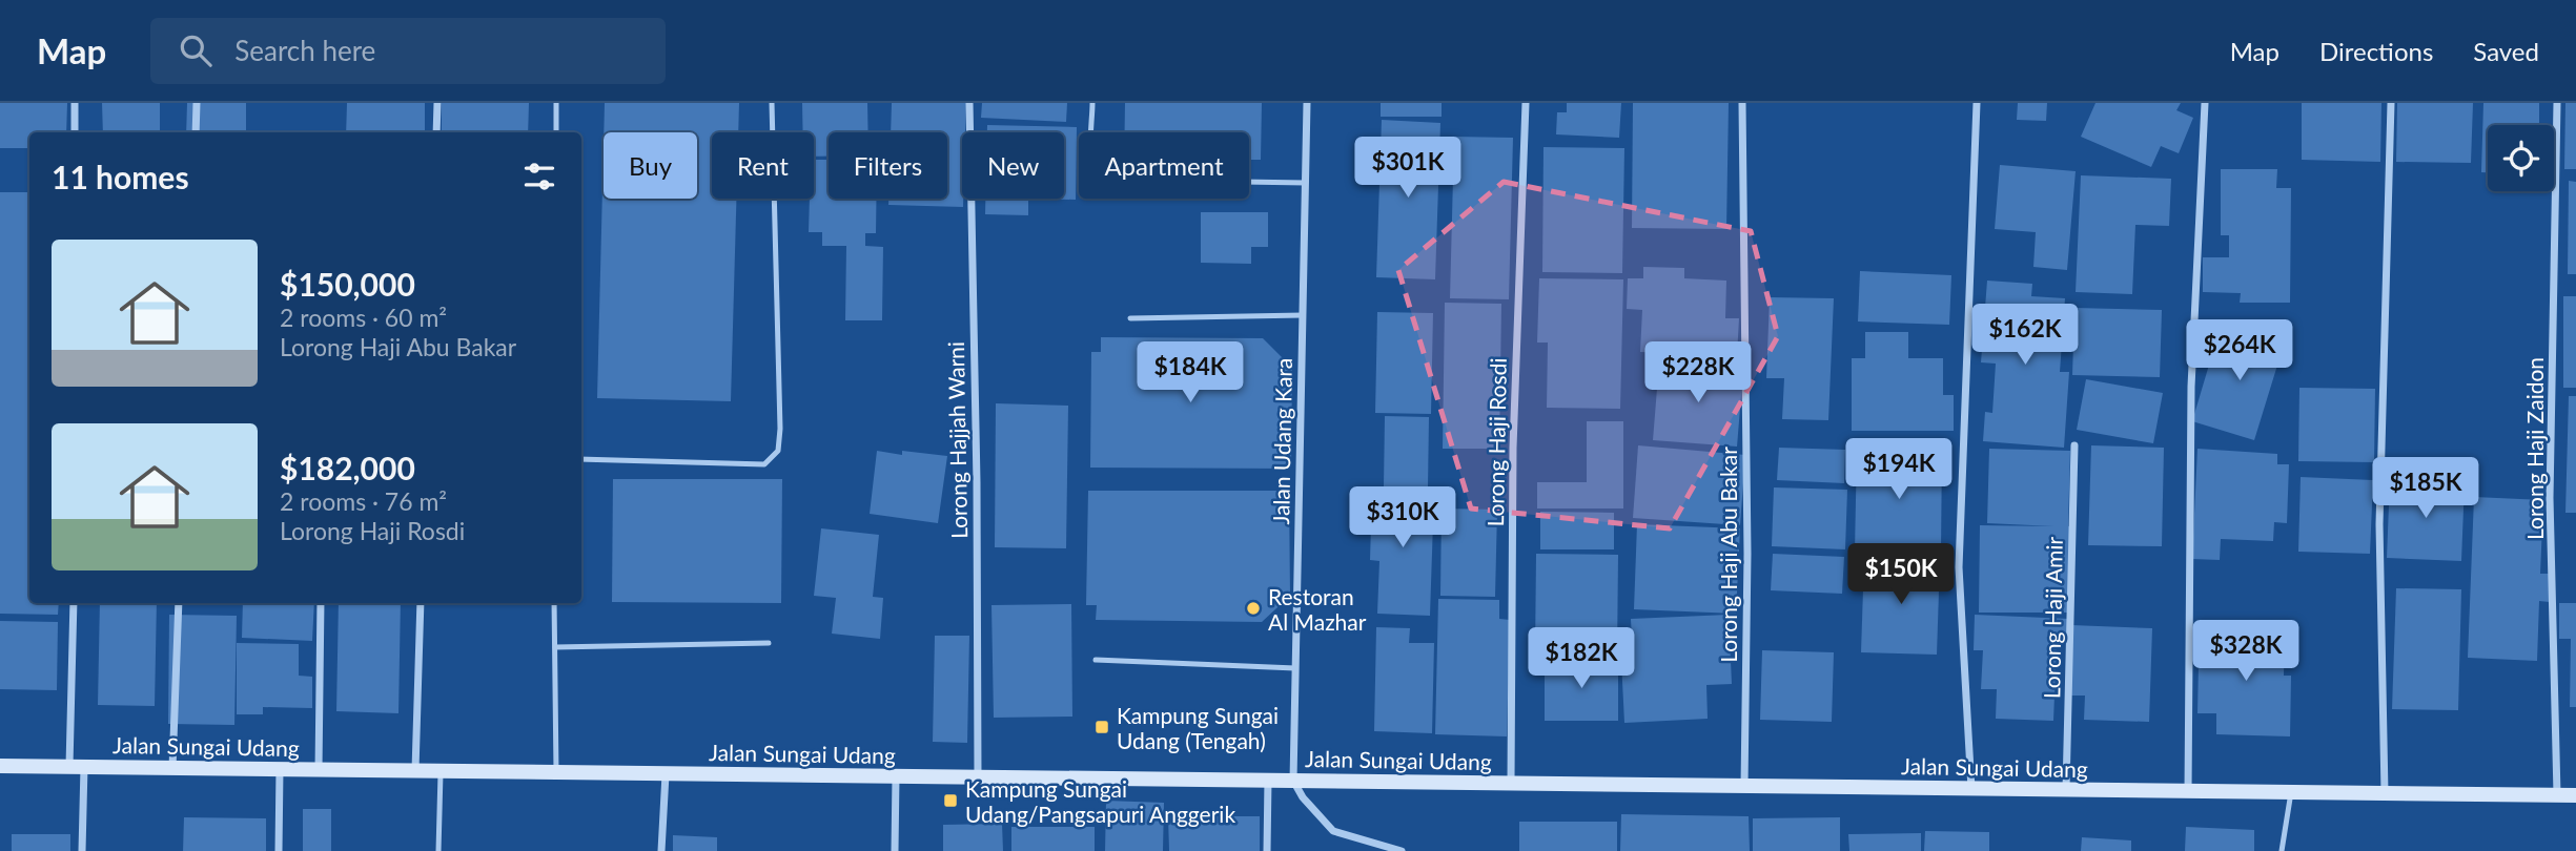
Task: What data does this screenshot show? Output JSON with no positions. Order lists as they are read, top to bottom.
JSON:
{
  "streets": {
    "street": [
      "Lorong Hajjah Warni",
      "Jalan Udang Kara",
      "Lorong Haji Rosdi",
      "Lorong Haji Zaidon",
      "Lorong Haji Abu Bakar",
      "Lorong Haji Amir",
      "Jalan Sungai Udang"
    ]
  },
  "crossings": [
    ["Lorong Hajjah Warni", "Jalan Sungai Udang"],
    ["Jalan Udang Kara", "Jalan Sungai Udang"],
    ["Lorong Haji Rosdi", "Jalan Sungai Udang"],
    ["Lorong Haji Zaidon", "Jalan Sungai Udang"],
    ["Lorong Haji Abu Bakar", "Jalan Sungai Udang"],
    ["Lorong Haji Amir", "Jalan Sungai Udang"]
  ],
  "places": {
    "other": ["Restoran Al Mazhar"],
    "transit": ["Kampung Sungai Udang (Tengah)", "Kampung Sungai Udang/Pangsapuri Anggerik"]
  },
  "page": {
    "header": "Map",
    "search": "Search here",
    "nav": ["Map", "Directions", "Saved"],
    "chip": [
      "Buy",
      "Rent",
      "Filters",
      "New",
      "Apartment"
    ],
    "heading": "11 homes",
    "price": [
      "$301K",
      "$162K",
      "$264K",
      "$184K",
      "$228K",
      "$194K",
      "$185K",
      "$310K",
      "$150K",
      "$328K",
      "$182K"
    ],
    "list": [
      {
        "name": "$150,000",
        "note": "2 rooms · 60 m² · Lorong Haji Abu Bakar"
      },
      {
        "name": "$182,000",
        "note": "2 rooms · 76 m² · Lorong Haji Rosdi"
      }
    ]
  }
}
